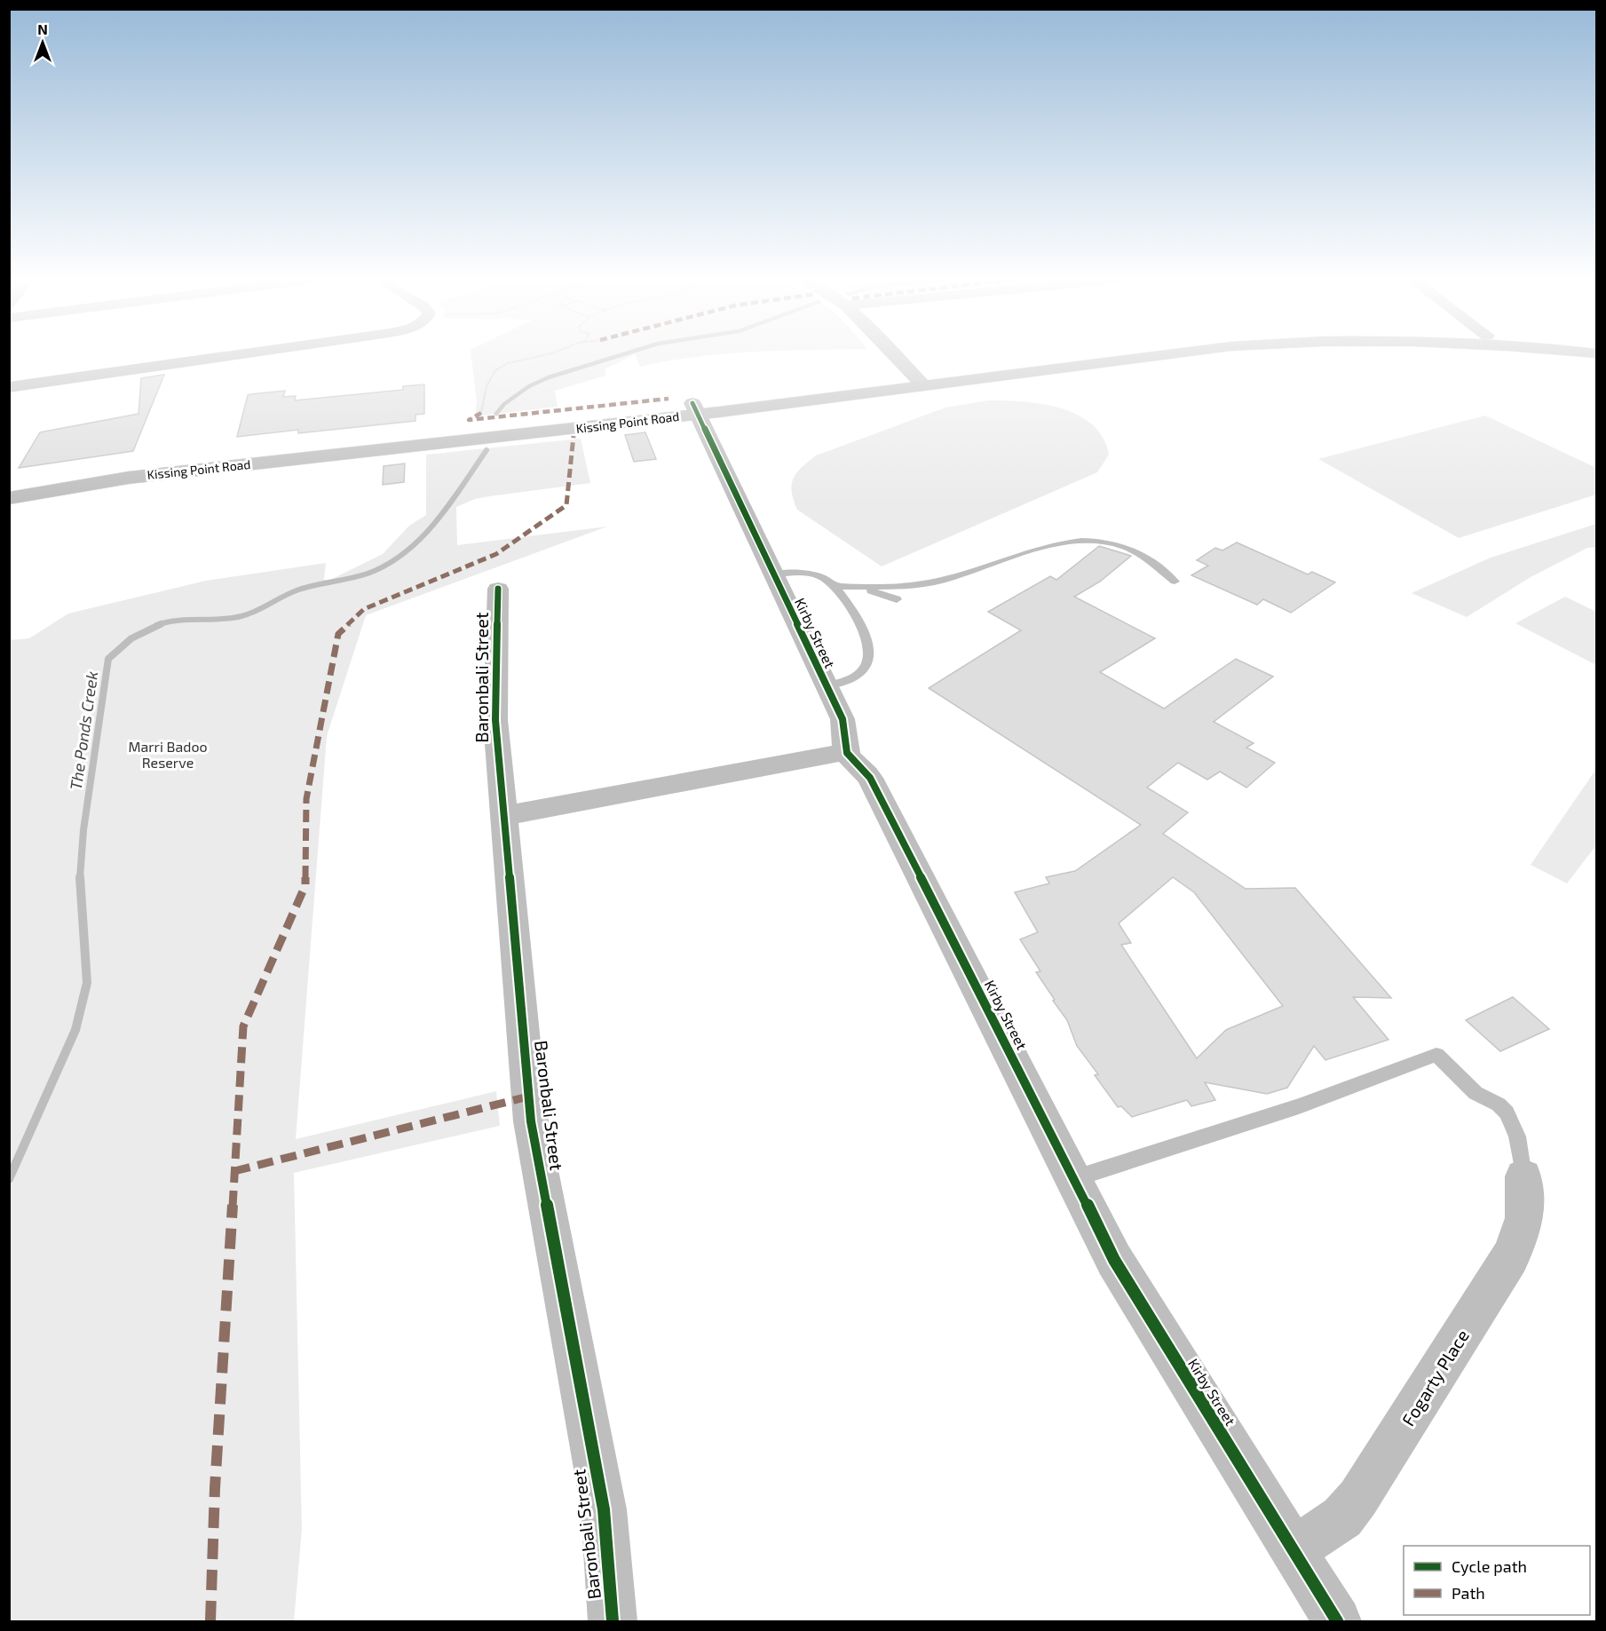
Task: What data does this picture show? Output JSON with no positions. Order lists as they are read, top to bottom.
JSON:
{
  "streets": {
    "main road": ["Kissing Point Road"],
    "street": ["Kirby Street", "Baronbali Street", "Fogarty Place"]
  },
  "crossings": [
    ["Kissing Point Road", "Kirby Street"],
    ["Kirby Street", "Fogarty Place"]
  ],
  "water": ["The Ponds Creek"],
  "parks": ["Marri Badoo Reserve"],
  "legend": ["Cycle path", "Path"],
  "north": "top"
}
